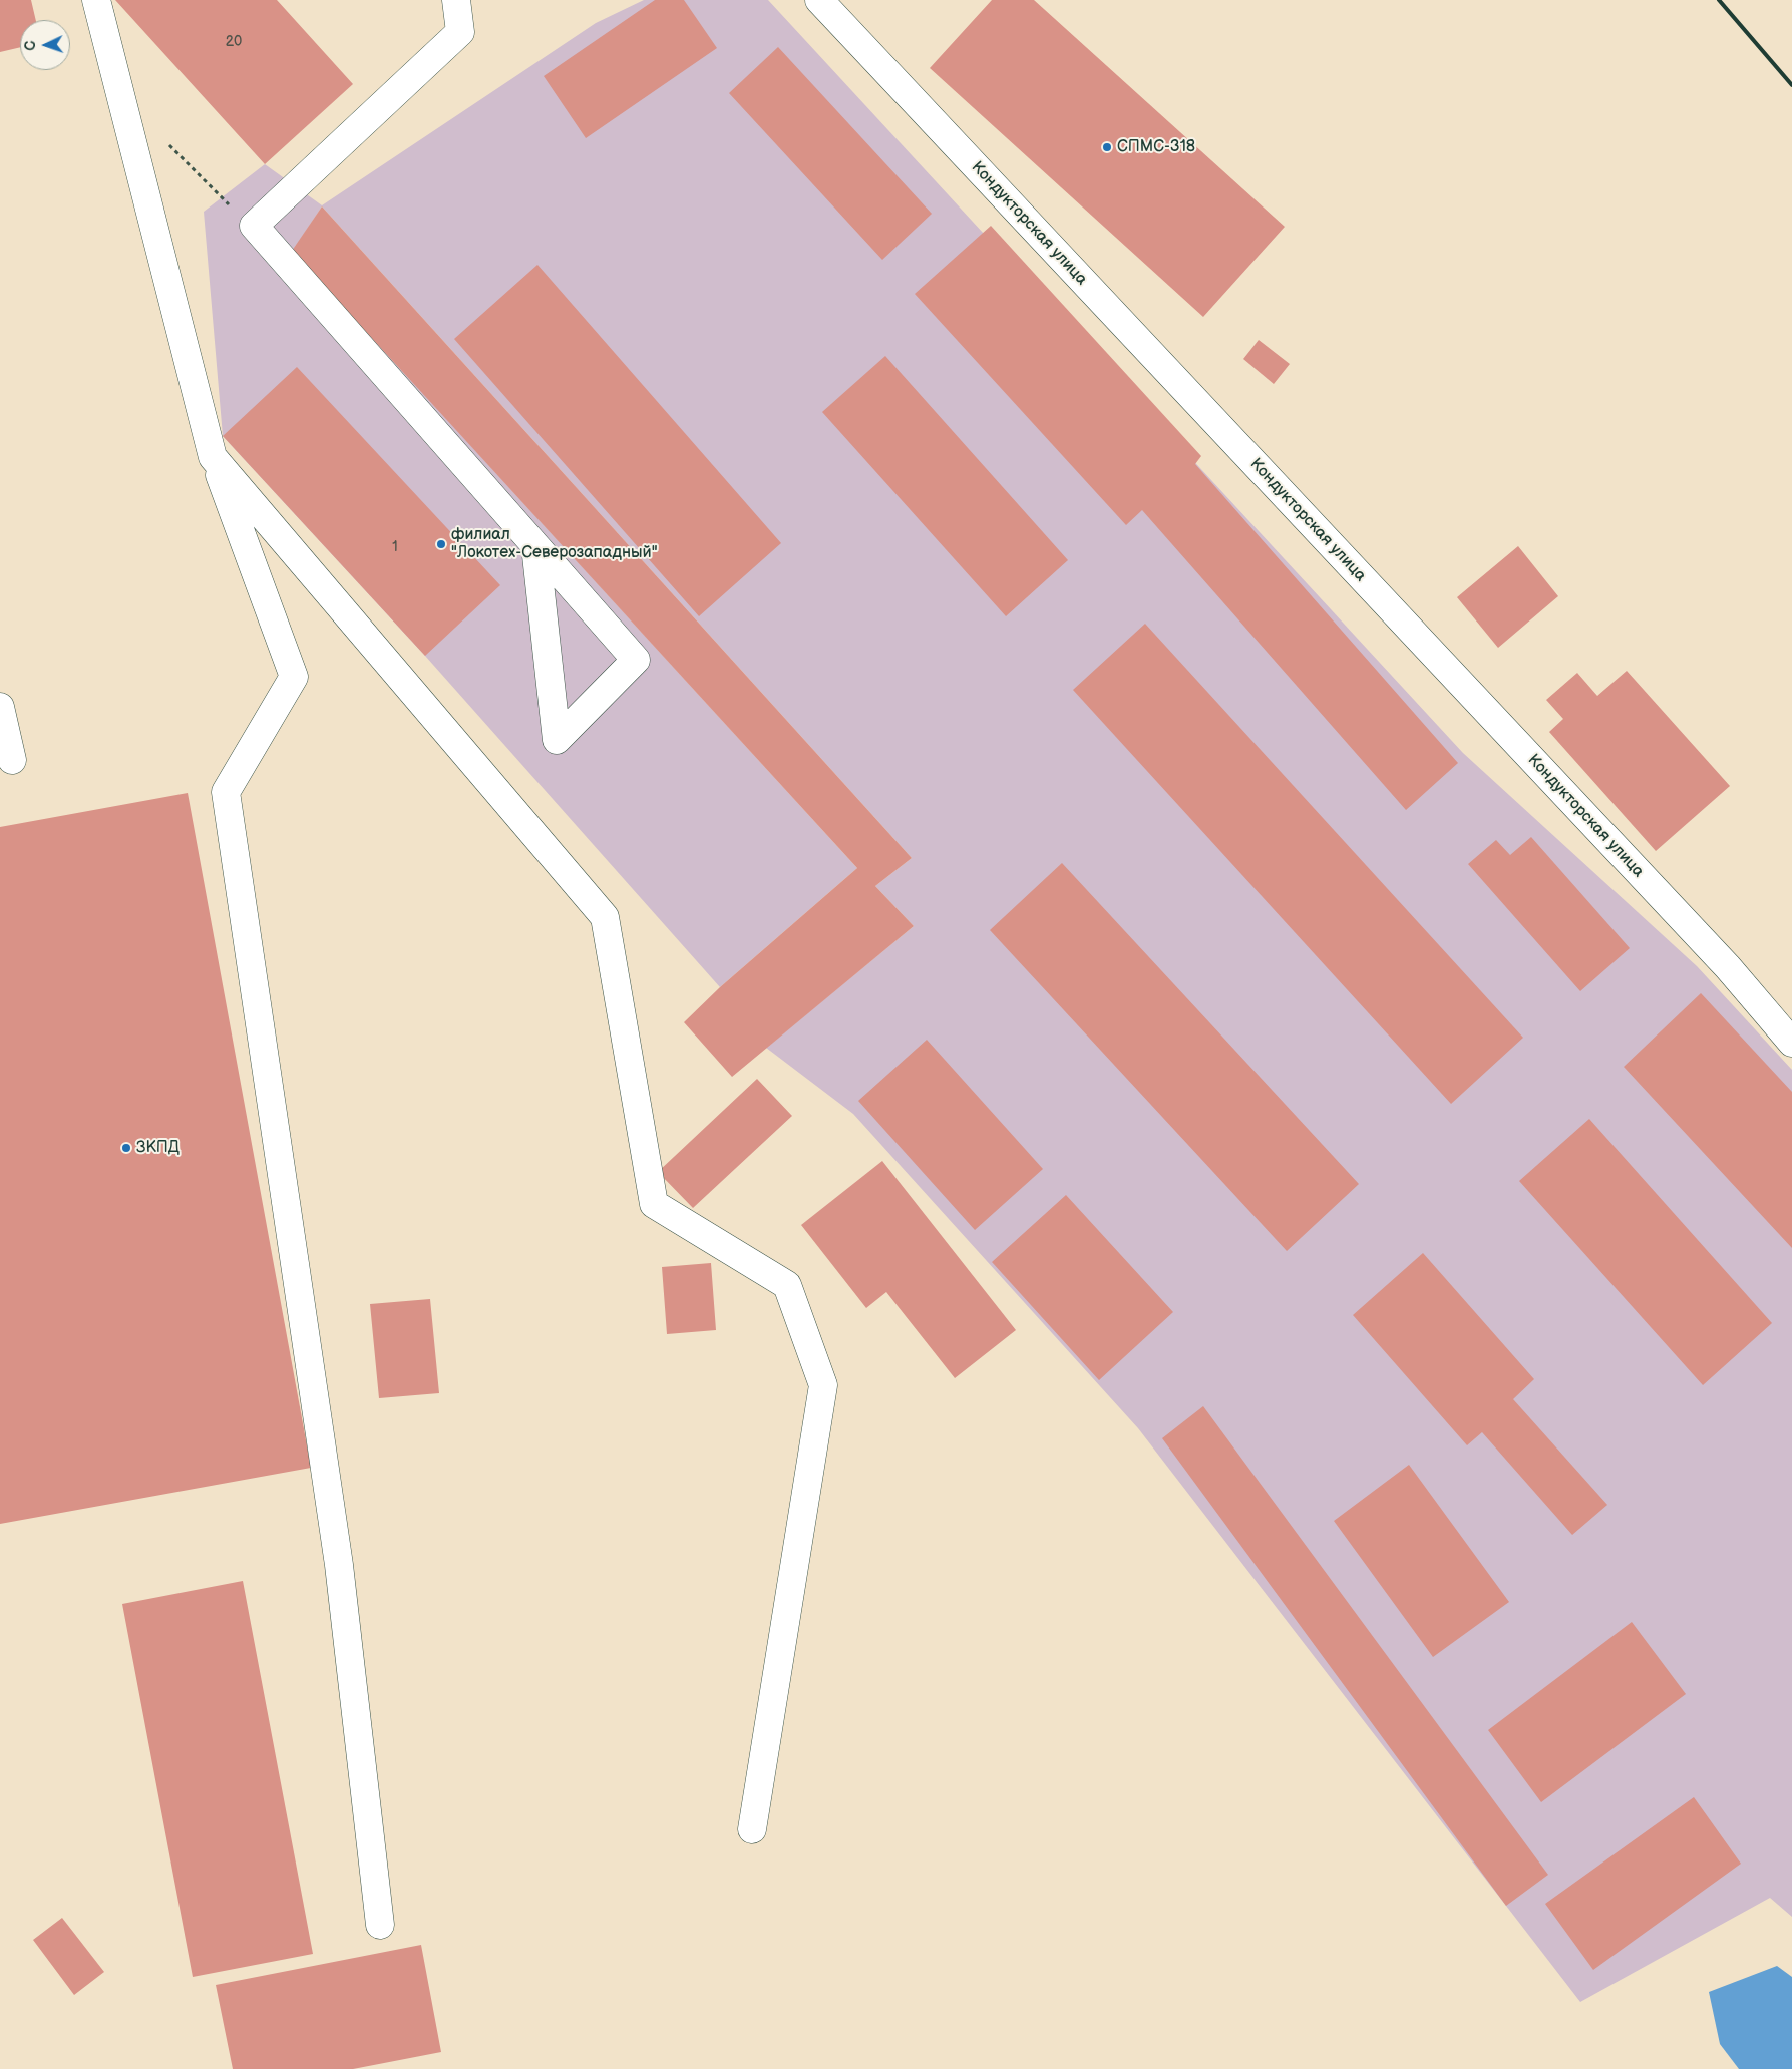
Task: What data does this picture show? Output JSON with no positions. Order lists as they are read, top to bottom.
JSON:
{
  "streets": {
    "lane": ["Кондукторская улица"]
  },
  "places": ["СПМС-318", "филиал \"Локотех-Северозападный\"", "ЗКПД"],
  "house_numbers": ["20", "1"],
  "north": "left"
}
